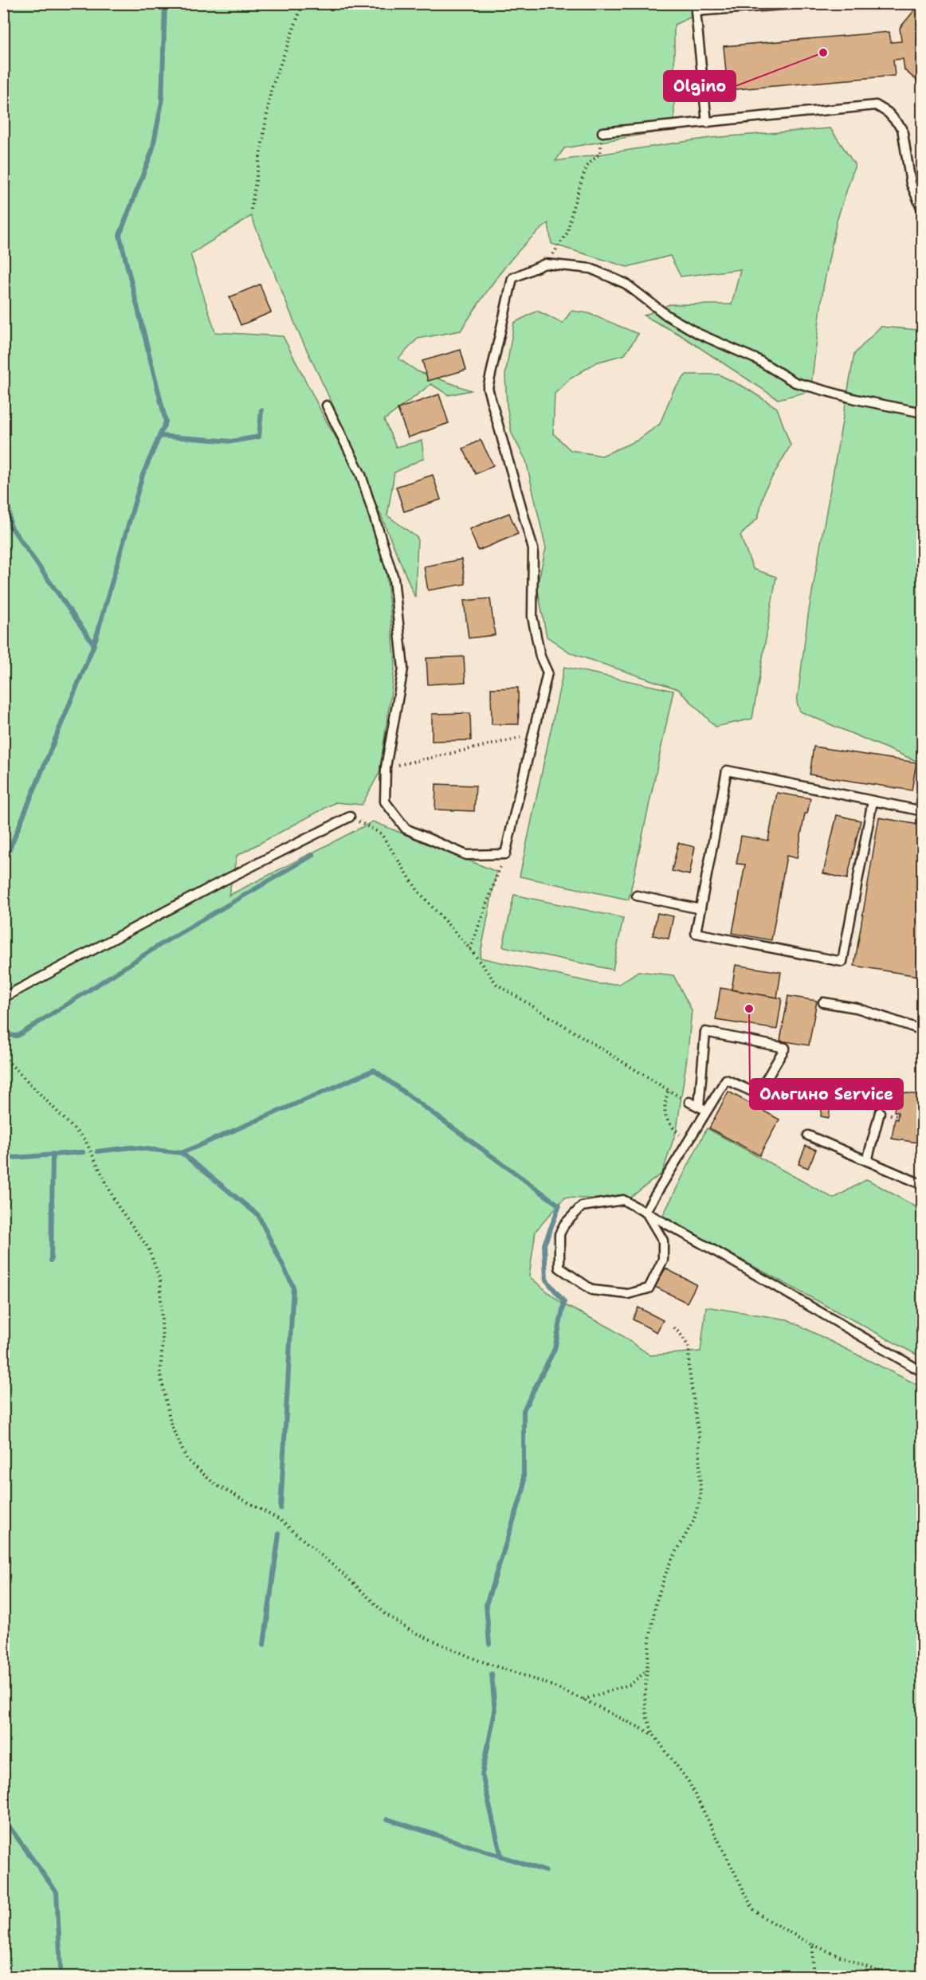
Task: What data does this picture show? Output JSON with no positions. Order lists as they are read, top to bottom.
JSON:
{
  "places": ["Olgino", "Ольгино Service"]
}
